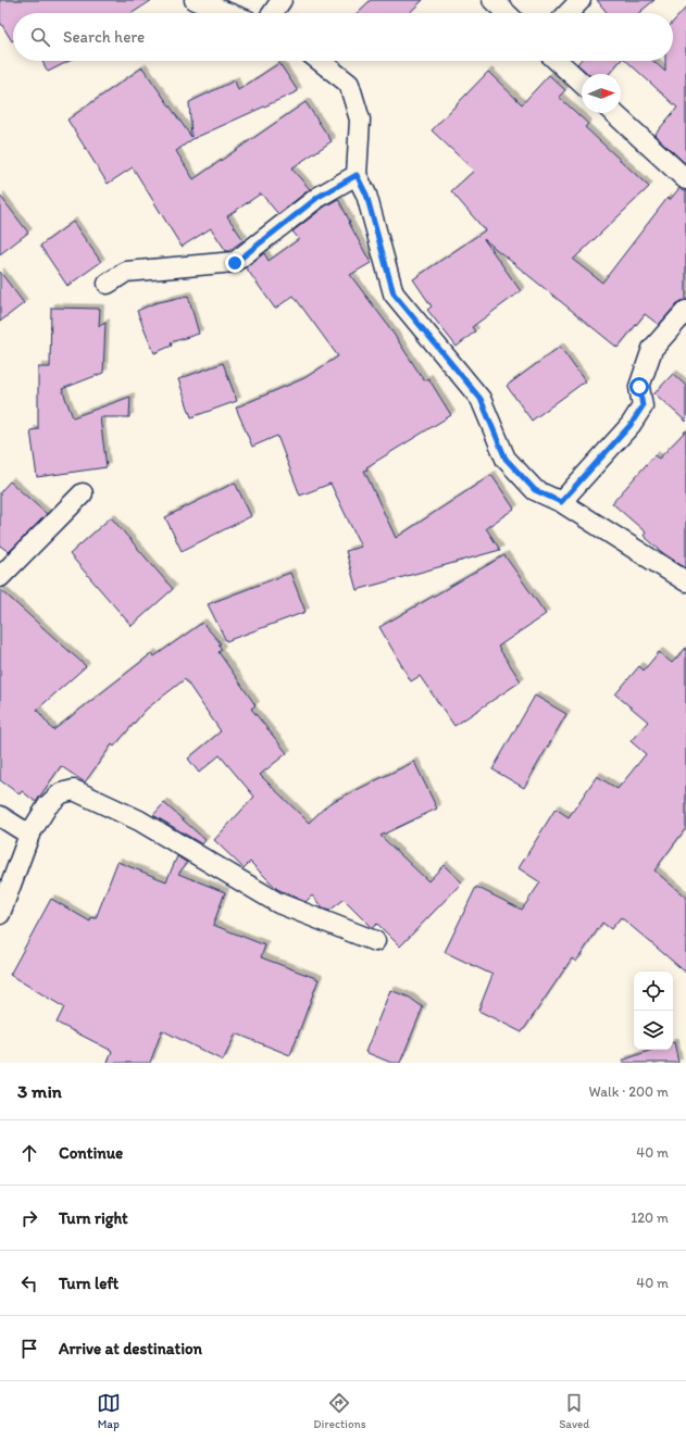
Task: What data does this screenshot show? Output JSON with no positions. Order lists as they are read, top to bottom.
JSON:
{
  "north": "right",
  "page": {
    "search": "Search here",
    "heading": ["3 min", "Walk · 200 m"],
    "list": [
      ["Continue", "40 m"],
      ["Turn right", "120 m"],
      ["Turn left", "40 m"],
      "Arrive at destination"
    ],
    "nav": ["Map", "Directions", "Saved"]
  }
}
